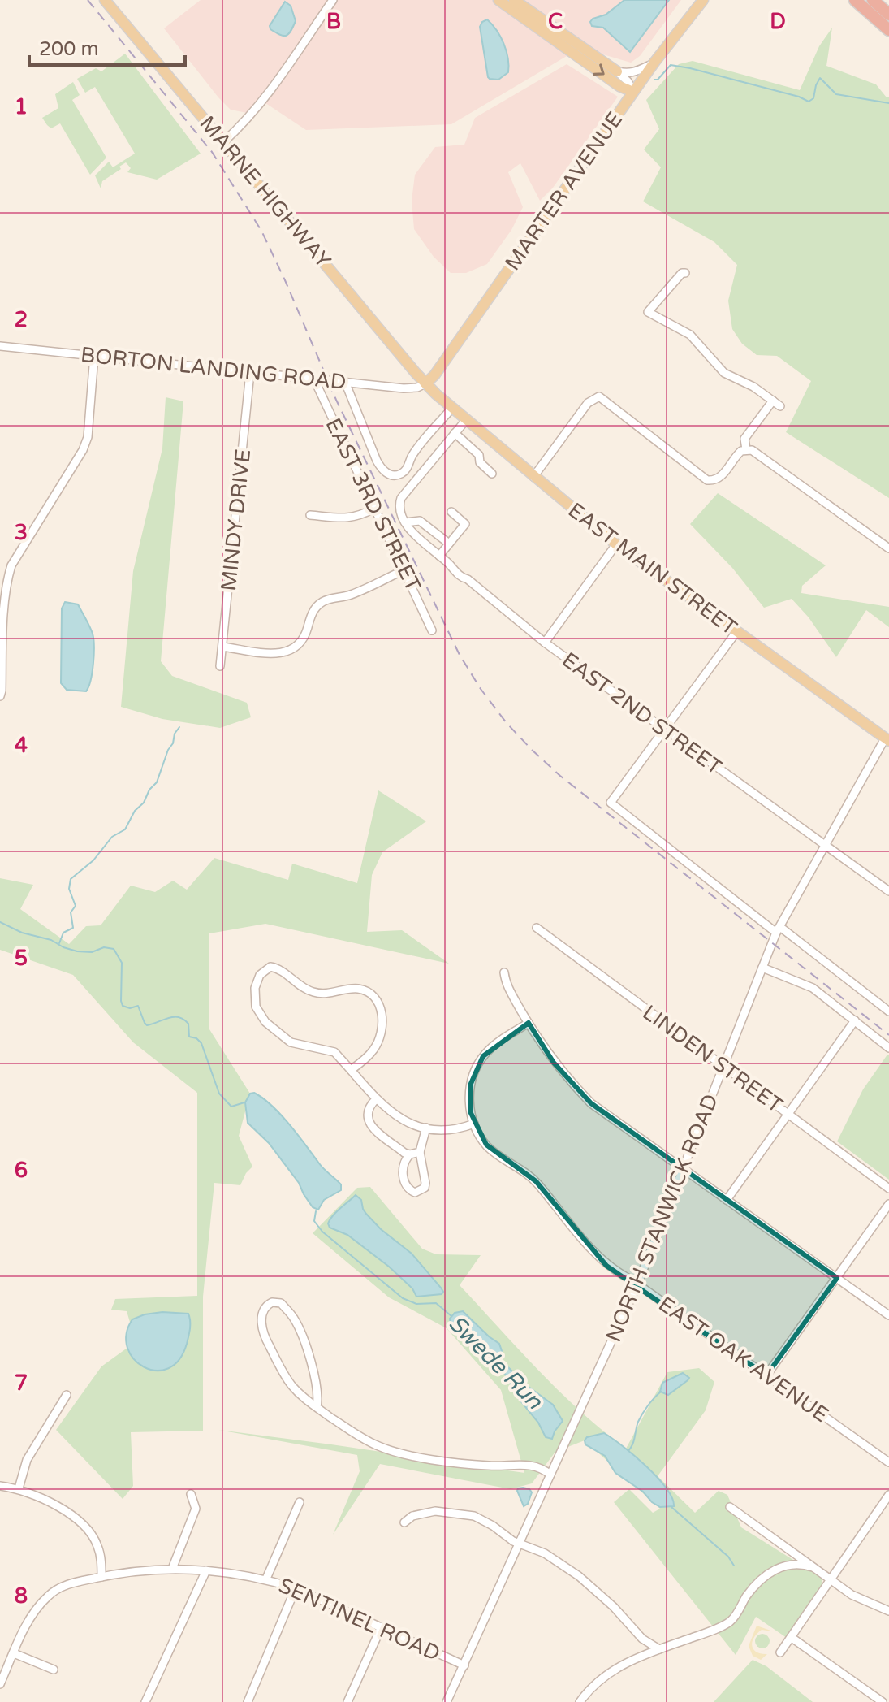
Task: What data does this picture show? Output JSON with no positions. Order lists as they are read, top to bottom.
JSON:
{
  "streets": {
    "main road": ["MARTER AVENUE", "MARNE HIGHWAY", "EAST MAIN STREET"],
    "street": [
      "BORTON LANDING ROAD",
      "EAST 3RD STREET",
      "MINDY DRIVE",
      "EAST 2ND STREET",
      "LINDEN STREET",
      "NORTH STANWICK ROAD",
      "EAST OAK AVENUE",
      "SENTINEL ROAD"
    ]
  },
  "crossings": [
    ["MARTER AVENUE", "MARNE HIGHWAY"],
    ["MARTER AVENUE", "BORTON LANDING ROAD"],
    ["MARTER AVENUE", "EAST MAIN STREET"],
    ["MARNE HIGHWAY", "BORTON LANDING ROAD"],
    ["MARNE HIGHWAY", "EAST MAIN STREET"],
    ["BORTON LANDING ROAD", "EAST 3RD STREET"],
    ["BORTON LANDING ROAD", "MINDY DRIVE"],
    ["BORTON LANDING ROAD", "EAST MAIN STREET"],
    ["EAST MAIN STREET", "NORTH STANWICK ROAD"],
    ["EAST 2ND STREET", "NORTH STANWICK ROAD"],
    ["LINDEN STREET", "NORTH STANWICK ROAD"],
    ["NORTH STANWICK ROAD", "EAST OAK AVENUE"],
    ["NORTH STANWICK ROAD", "SENTINEL ROAD"]
  ],
  "water": ["Swede Run"],
  "scale_bar": "200 m",
  "grid": {
    "columns": ["B", "C", "D"],
    "rows": [
      "1",
      "2",
      "3",
      "4",
      "5",
      "6",
      "7",
      "8"
    ]
  }
}
